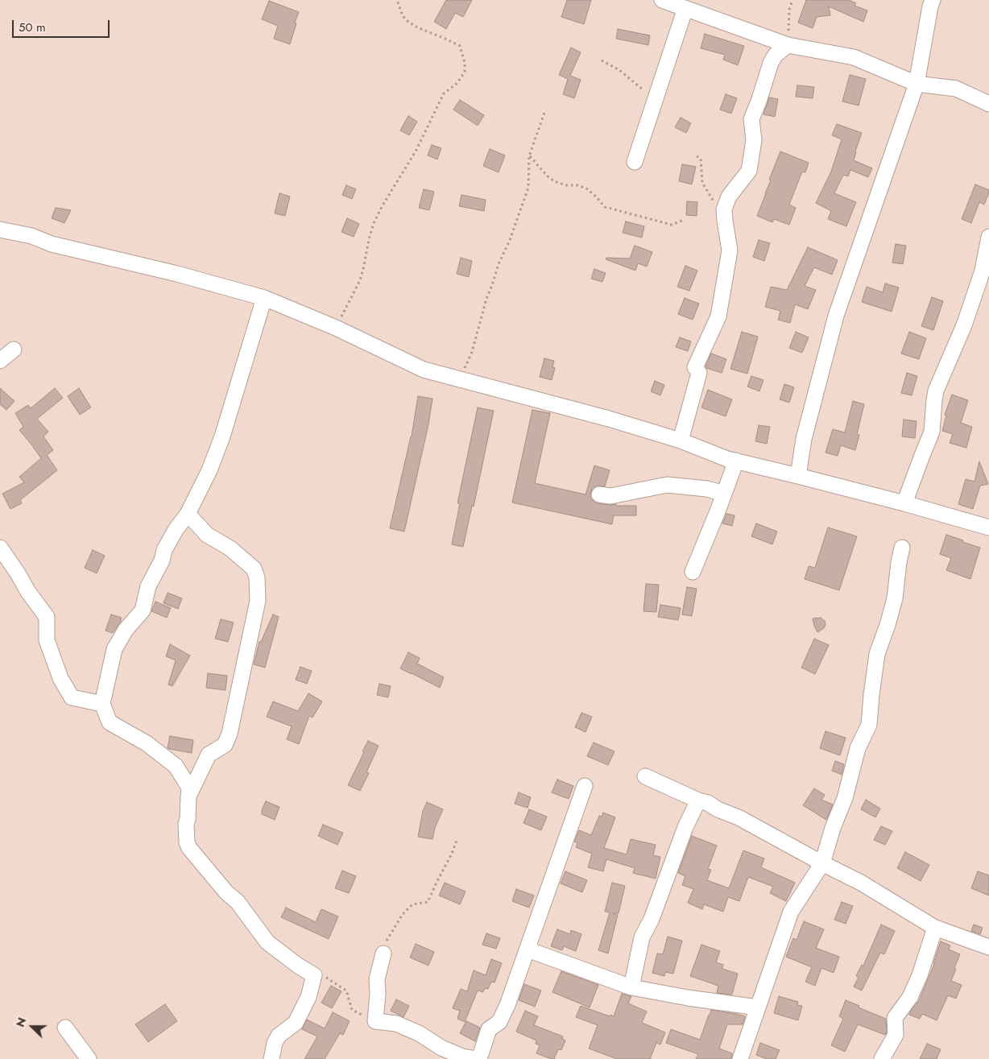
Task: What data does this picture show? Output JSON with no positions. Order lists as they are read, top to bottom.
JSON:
{
  "scale_bar": "50 m",
  "north": "left"
}
